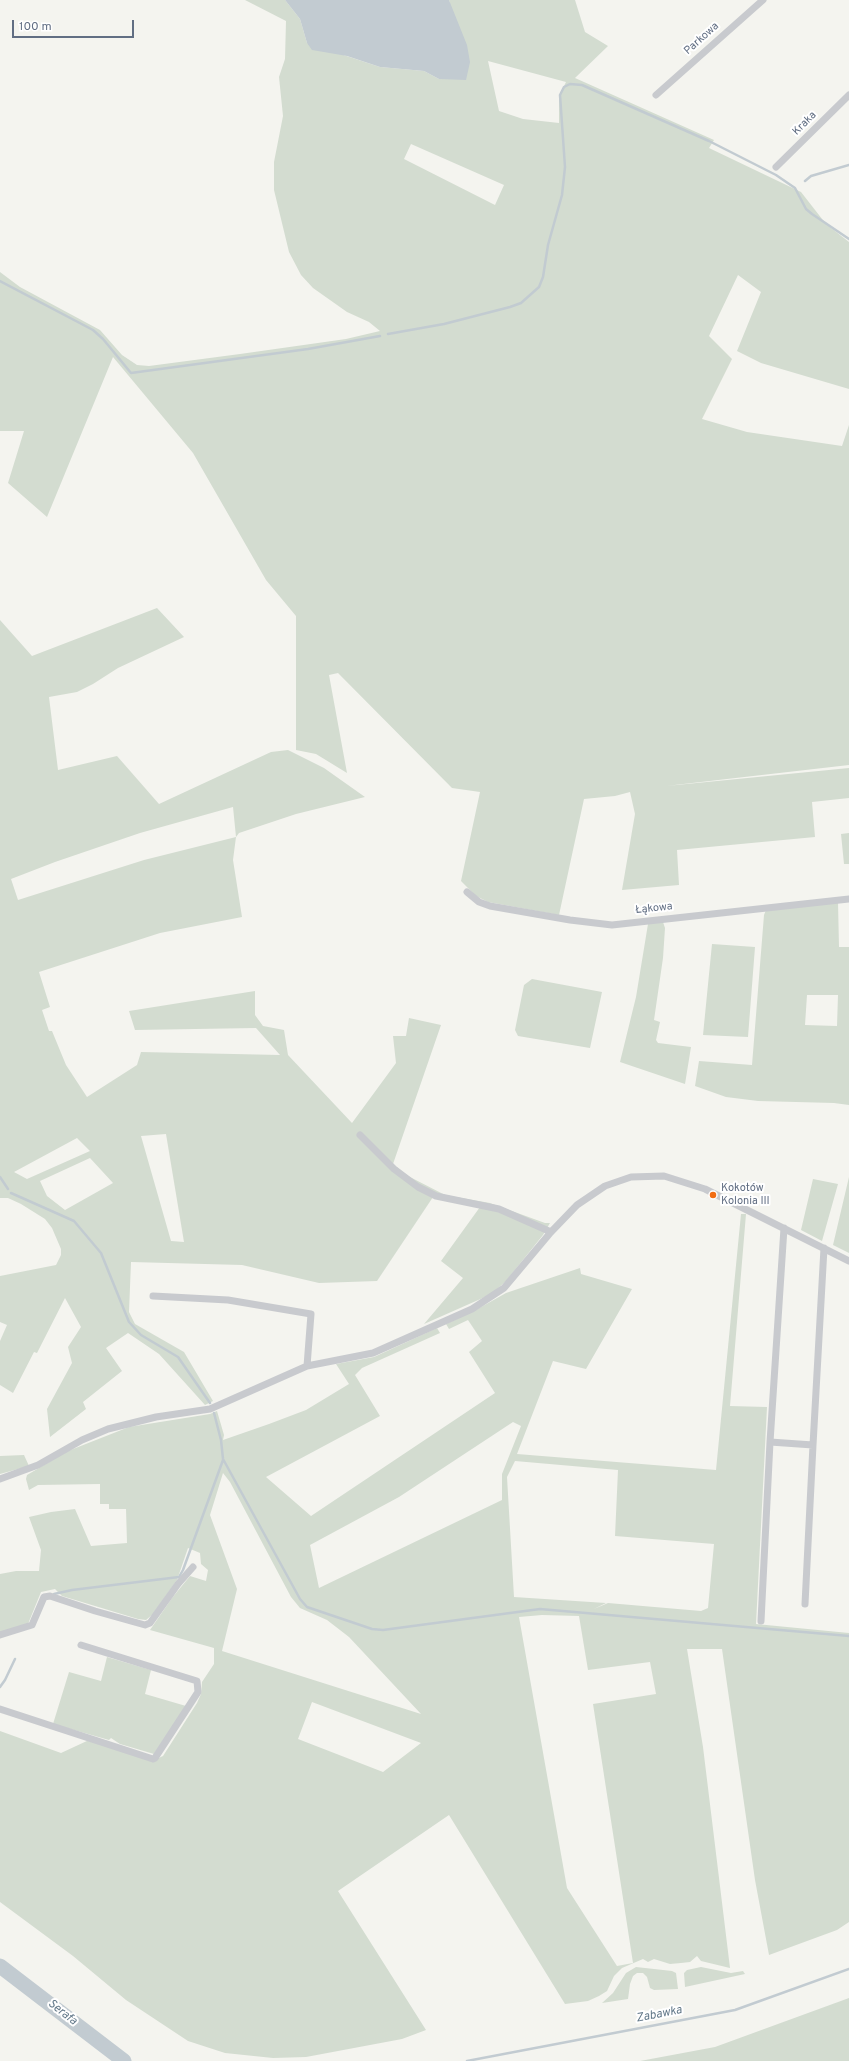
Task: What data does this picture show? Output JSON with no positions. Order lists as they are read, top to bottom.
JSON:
{
  "streets": {
    "street": ["Parkowa", "Kraka", "Łąkowa"]
  },
  "water": ["Serafa", "Zabawka"],
  "places": ["Kokotów Kolonia III"],
  "scale_bar": "100 m"
}
